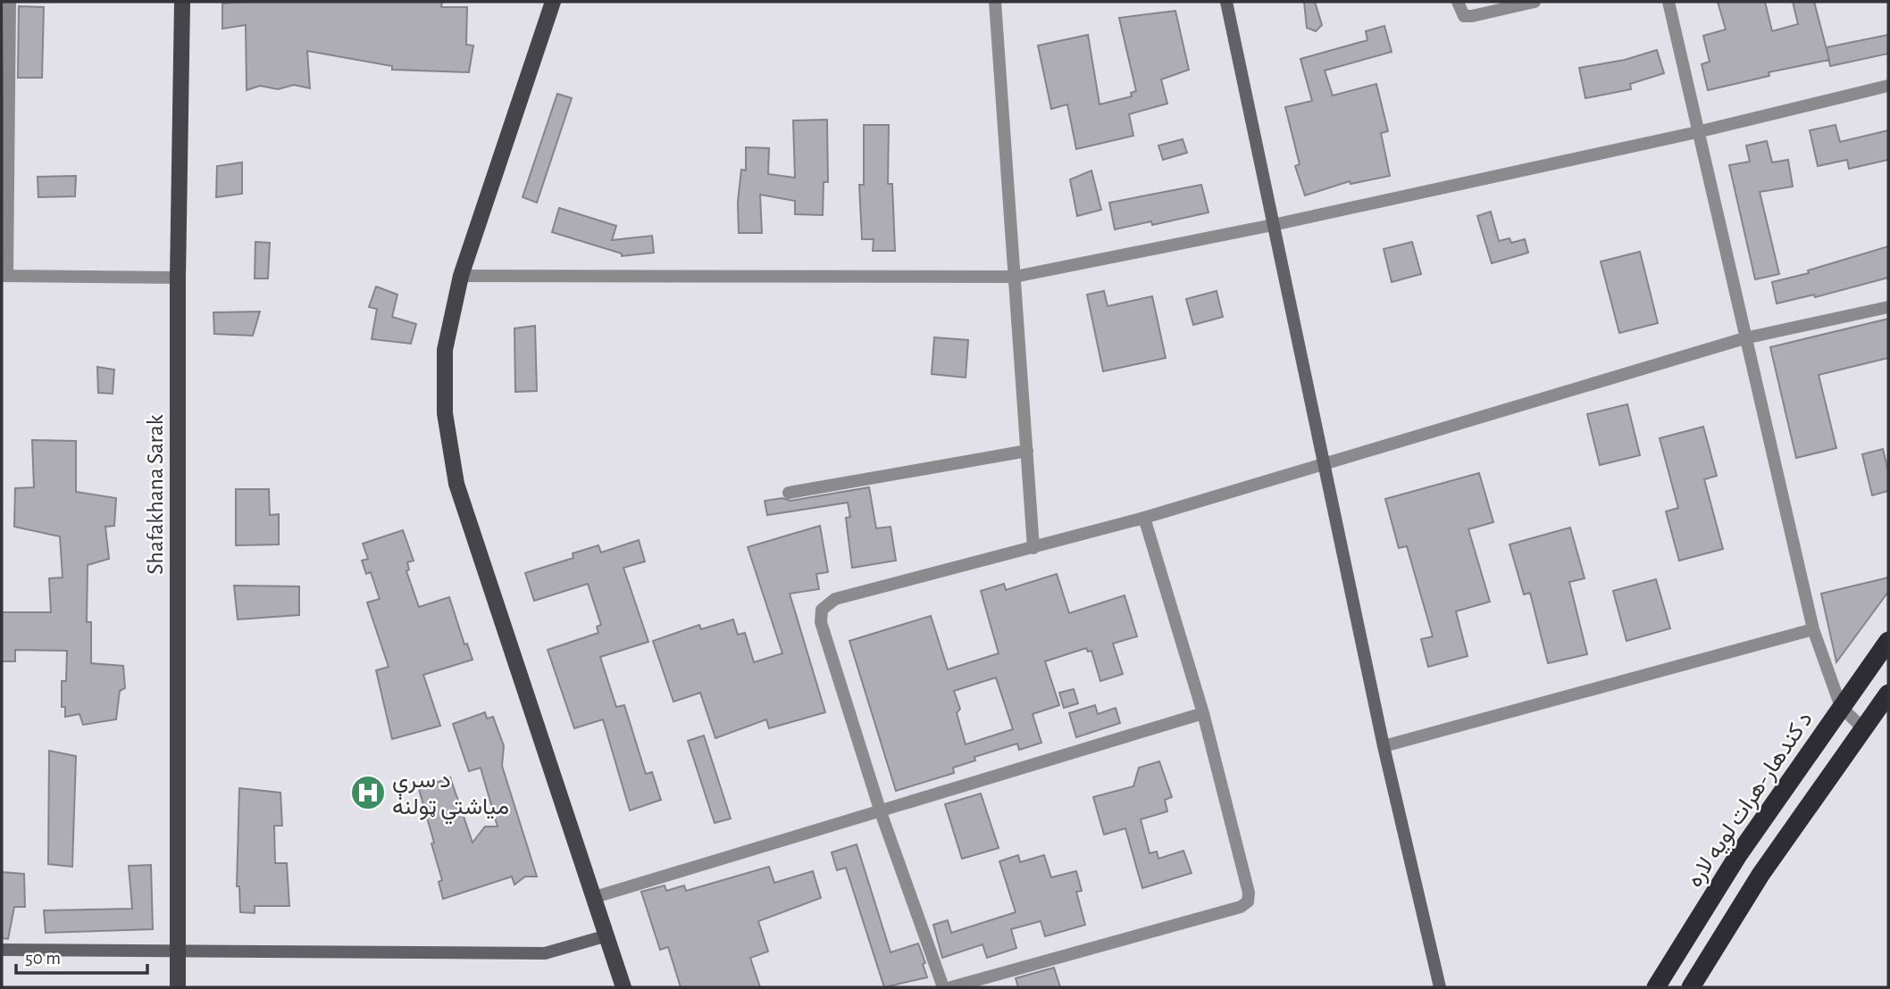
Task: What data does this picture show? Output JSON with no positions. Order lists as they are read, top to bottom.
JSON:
{
  "streets": {
    "highway": ["د کندهار-هرات لويه لاره"],
    "main road": ["Shafakhana Sarak"]
  },
  "places": {
    "hospital": ["د سرې مياشتي ټولنه"]
  },
  "scale_bar": "50 m"
}
